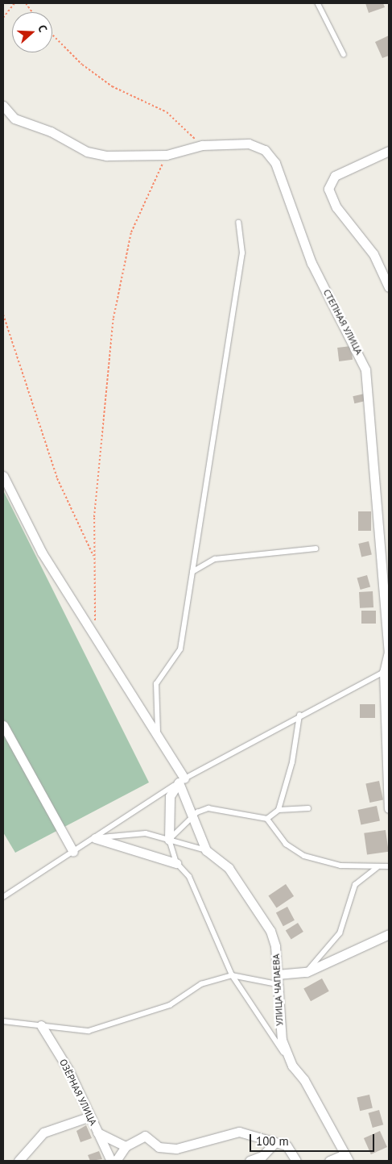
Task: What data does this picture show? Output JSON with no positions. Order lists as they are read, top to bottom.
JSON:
{
  "streets": {
    "street": ["СТЕПНАЯ УЛИЦА", "УЛИЦА ЧАПАЕВА", "ОЗЁРНАЯ УЛИЦА"]
  },
  "scale_bar": "100 m",
  "north": "right"
}
